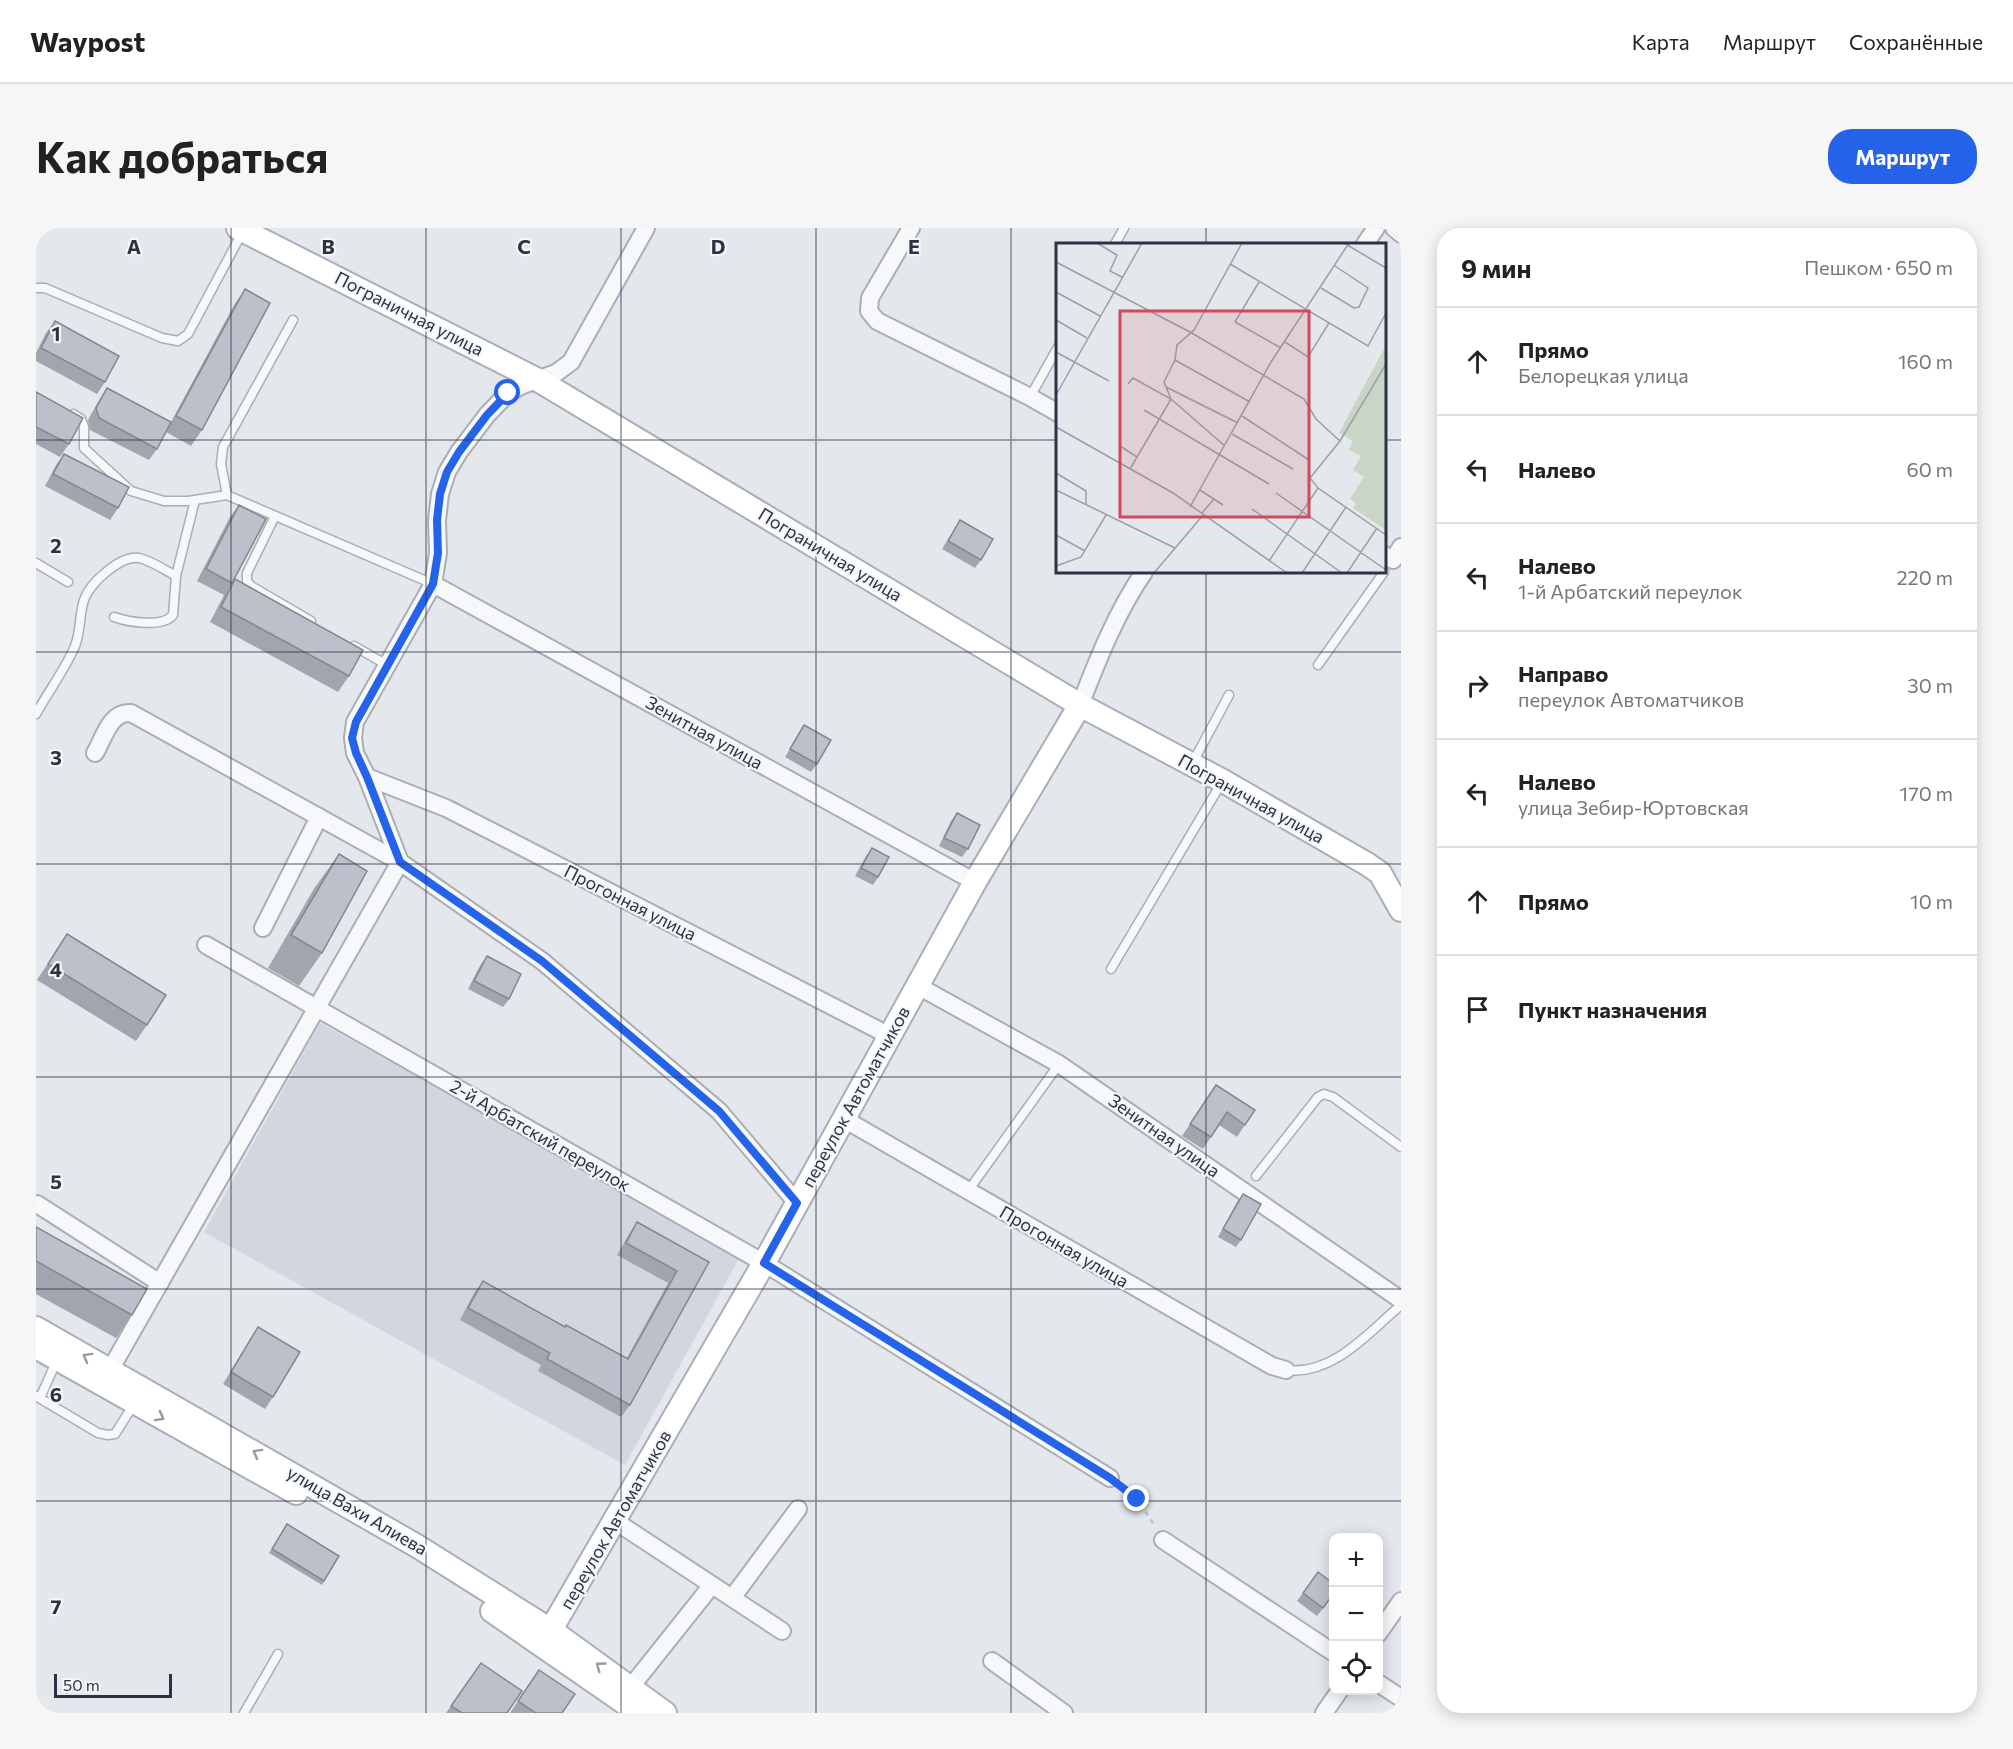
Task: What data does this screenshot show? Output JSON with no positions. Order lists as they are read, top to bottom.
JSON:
{
  "streets": {
    "street": [
      "Пограничная улица",
      "Зенитная улица",
      "Прогонная улица",
      "переулок Автоматчиков",
      "2-й Арбатский переулок",
      "улица Вахи Алиева"
    ]
  },
  "crossings": [
    ["Пограничная улица", "переулок Автоматчиков"],
    ["Зенитная улица", "переулок Автоматчиков"],
    ["Прогонная улица", "переулок Автоматчиков"],
    ["переулок Автоматчиков", "2-й Арбатский переулок"],
    ["переулок Автоматчиков", "улица Вахи Алиева"]
  ],
  "scale_bar": "50 m",
  "page": {
    "header": "Waypost",
    "nav": ["Карта", "Маршрут", "Сохранённые"],
    "buttons": "Маршрут",
    "title": "Как добраться",
    "heading": ["9 мин", "Пешком · 650 m"],
    "list": [
      ["Прямо", "Белорецкая улица", "160 m"],
      ["Налево", "60 m"],
      ["Налево", "1-й Арбатский переулок", "220 m"],
      ["Направо", "переулок Автоматчиков", "30 m"],
      ["Налево", "улица Зебир-Юртовская", "170 m"],
      ["Прямо", "10 m"],
      "Пункт назначения"
    ],
    "map_buttons": ["+", "−"],
    "scale": "50 m"
  },
  "grid": {
    "columns": [
      "A",
      "B",
      "C",
      "D",
      "E"
    ],
    "rows": [
      "1",
      "2",
      "3",
      "4",
      "5",
      "6",
      "7"
    ]
  }
}
